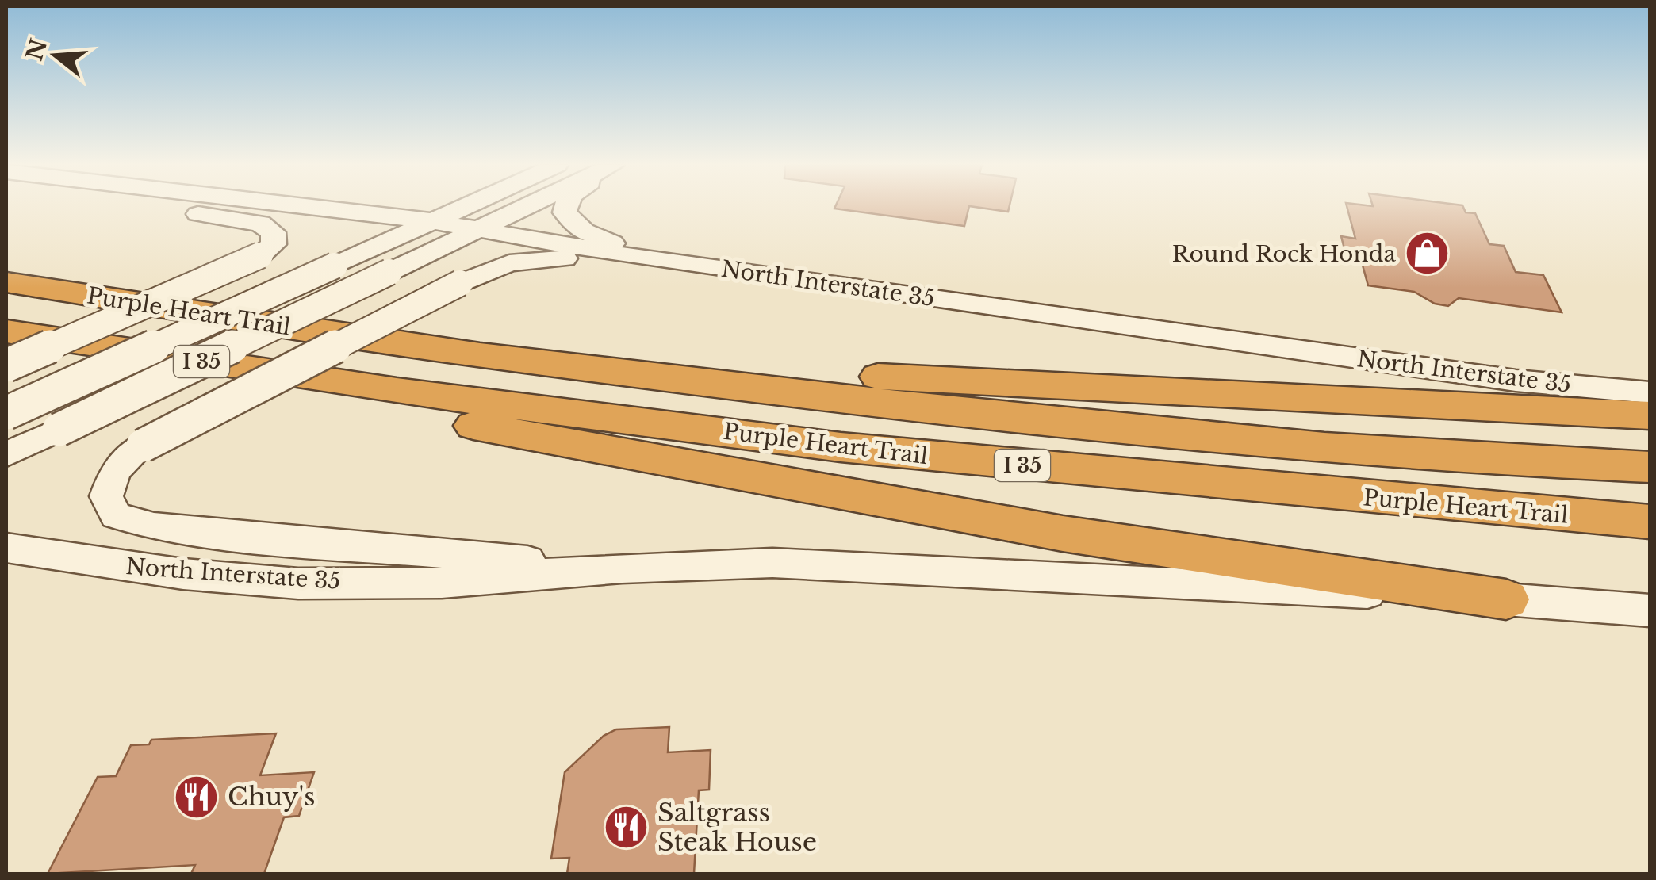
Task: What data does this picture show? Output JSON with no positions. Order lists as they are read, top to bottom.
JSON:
{
  "streets": {
    "highway": ["Purple Heart Trail", "I 35"],
    "main road": ["North Interstate 35"]
  },
  "places": {
    "shop": ["Round Rock Honda"],
    "restaurant": ["Chuy's", "Saltgrass Steak House"]
  },
  "north": "left"
}
